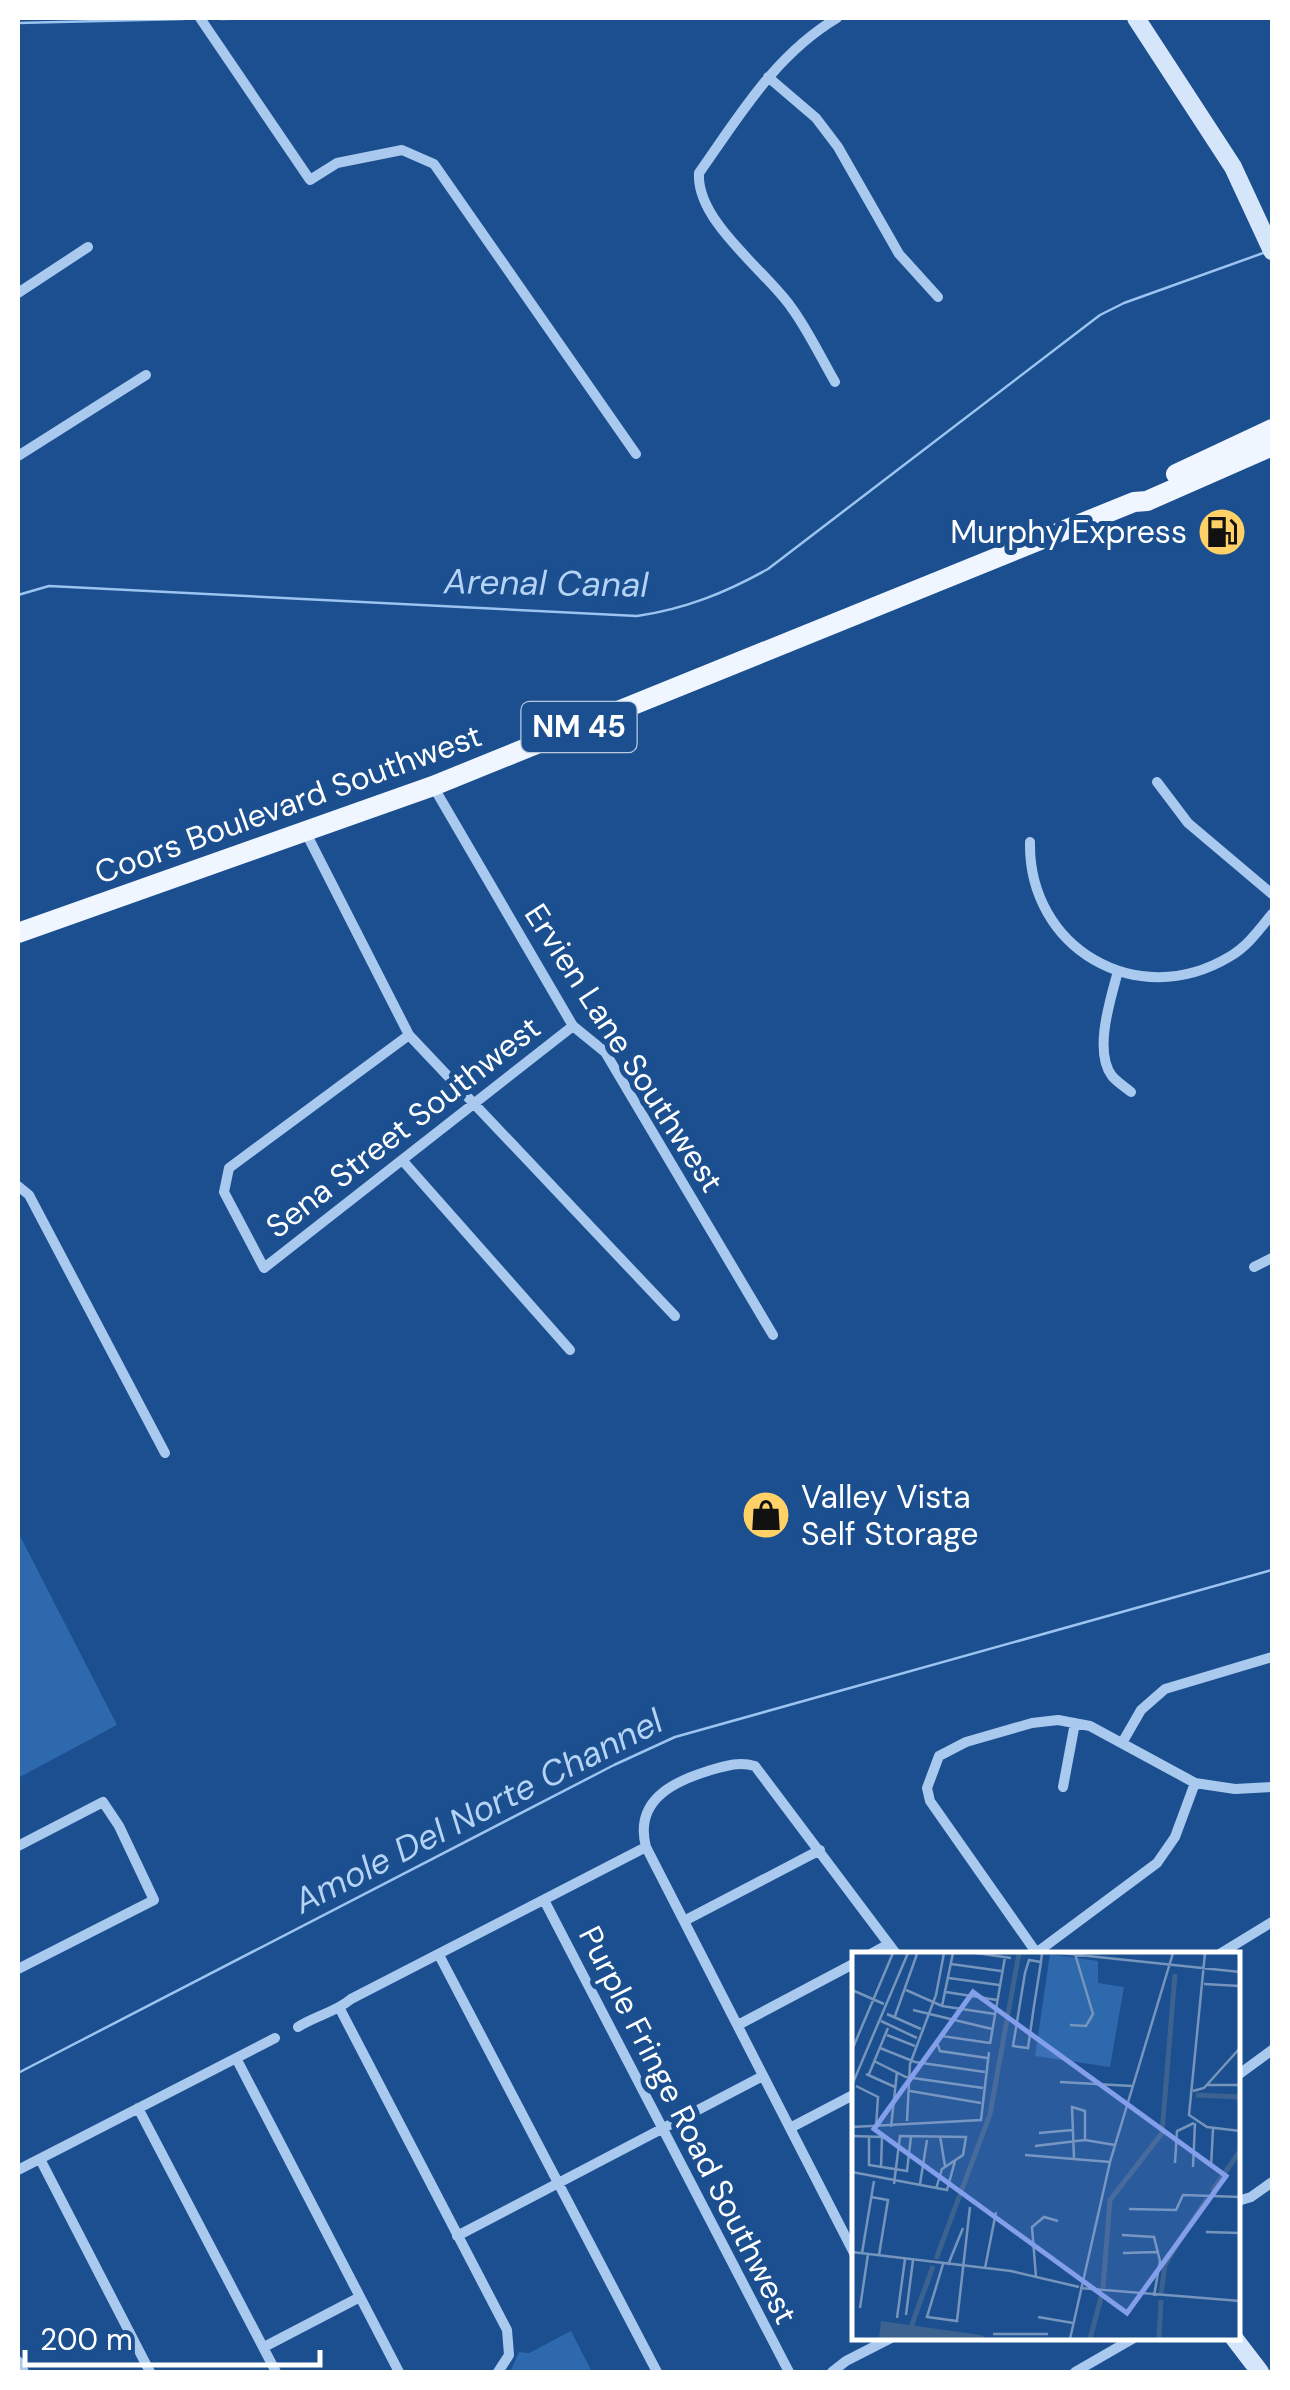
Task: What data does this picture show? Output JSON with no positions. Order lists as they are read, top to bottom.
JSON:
{
  "streets": {
    "main road": ["NM 45", "Coors Boulevard Southwest"],
    "street": ["Ervien Lane Southwest", "Sena Street Southwest", "Purple Fringe Road Southwest"]
  },
  "crossings": [
    ["Coors Boulevard Southwest", "Ervien Lane Southwest"],
    ["Ervien Lane Southwest", "Sena Street Southwest"]
  ],
  "water": ["Arenal Canal", "Amole Del Norte Channel"],
  "places": {
    "fuel station": ["Murphy Express"],
    "shop": ["Valley Vista Self Storage"]
  },
  "scale_bar": "200 m"
}
